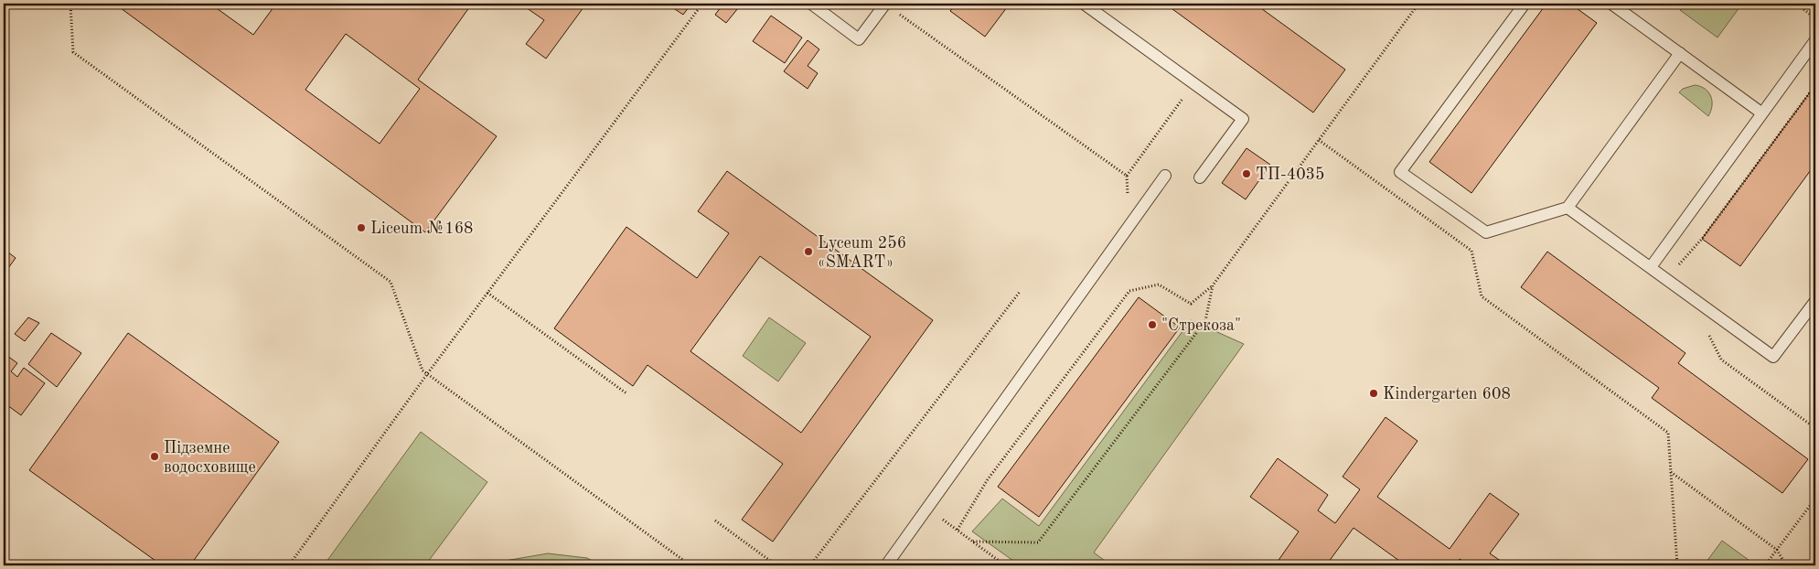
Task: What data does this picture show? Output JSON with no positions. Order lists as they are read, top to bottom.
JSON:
{
  "places": [
    "ТП-4035",
    "Liceum №168",
    "Lyceum 256 «SMART»",
    "\"Стрекоза\"",
    "Kindergarten 608",
    "Підземне водосховище"
  ]
}
